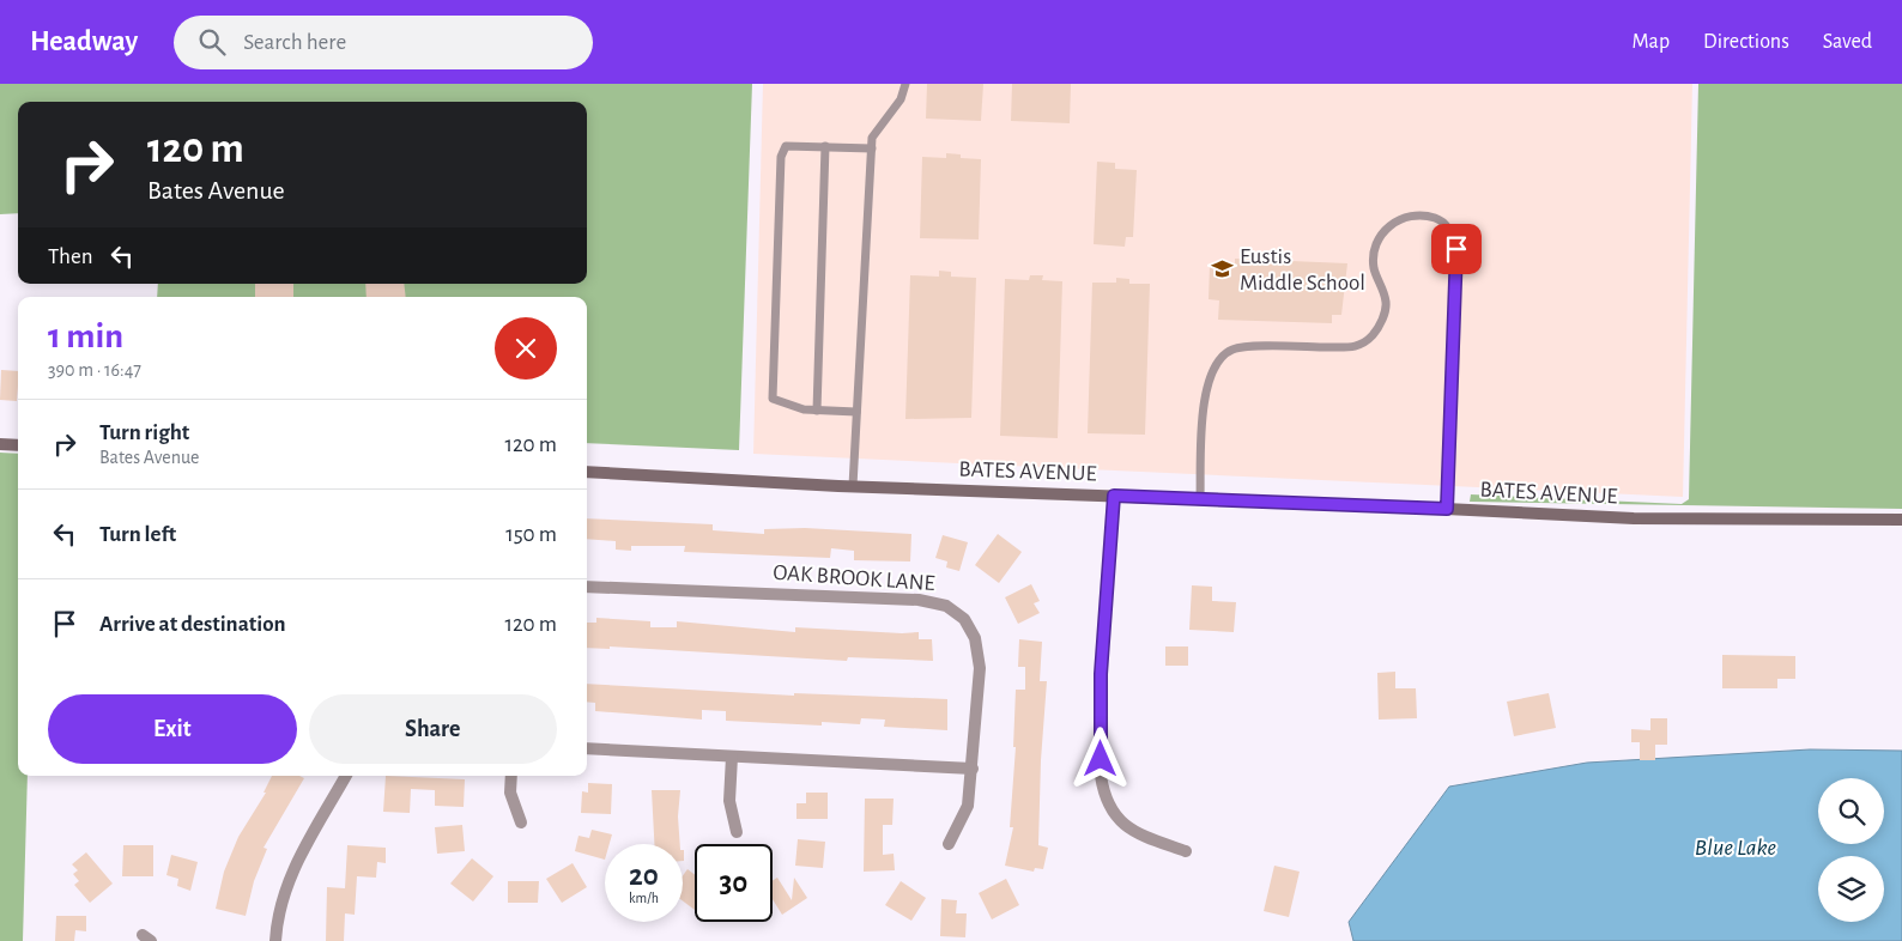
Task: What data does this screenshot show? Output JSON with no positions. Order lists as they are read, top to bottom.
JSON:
{
  "streets": {
    "street": ["BATES AVENUE", "OAK BROOK LANE"]
  },
  "water": ["Blue Lake"],
  "places": {
    "school or university": ["Eustis Middle School"]
  },
  "page": {
    "header": "Headway",
    "search": "Search here",
    "nav": ["Map", "Directions", "Saved"],
    "turn": ["120 m", "Bates Avenue"],
    "then": "Then",
    "heading": ["1 min", "390 m · 16:47"],
    "list": [
      {
        "name": "Turn right",
        "note": "Bates Avenue",
        "value": "120 m"
      },
      {
        "name": "Turn left",
        "value": "150 m"
      },
      {
        "name": "Arrive at destination",
        "value": "120 m"
      }
    ],
    "buttons": ["Exit", "Share"],
    "speed": "20 km/h",
    "limit": "30"
  }
}
